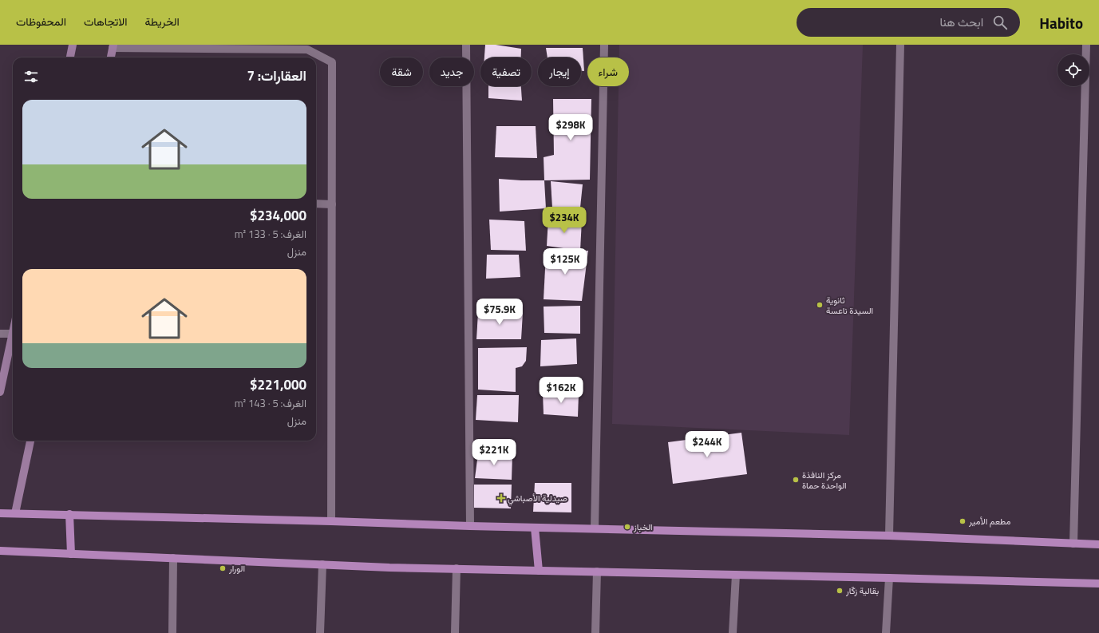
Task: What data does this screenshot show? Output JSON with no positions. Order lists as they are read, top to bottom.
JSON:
{
  "places": {
    "other": [
      "ثانوية السيدة ناعسة",
      "مركز النافذة الواحدة حماة",
      "مطعم الأمير",
      "الخباز",
      "الورار",
      "بقالية زكّار"
    ],
    "health": ["صيدلية الأصباشي"]
  },
  "page": {
    "header": "Habito",
    "search": "ابحث هنا",
    "nav": ["الخريطة", "الاتجاهات", "المحفوظات"],
    "chip": [
      "شراء",
      "إيجار",
      "تصفية",
      "جديد",
      "شقة"
    ],
    "heading": "العقارات: 7",
    "list": [
      {
        "name": "$234,000",
        "note": "الغرف: 5 · 133 m² · منزل"
      },
      {
        "name": "$221,000",
        "note": "الغرف: 5 · 143 m² · منزل"
      }
    ],
    "price": [
      "$298K",
      "$234K",
      "$125K",
      "$75.9K",
      "$162K",
      "$244K",
      "$221K"
    ]
  }
}
